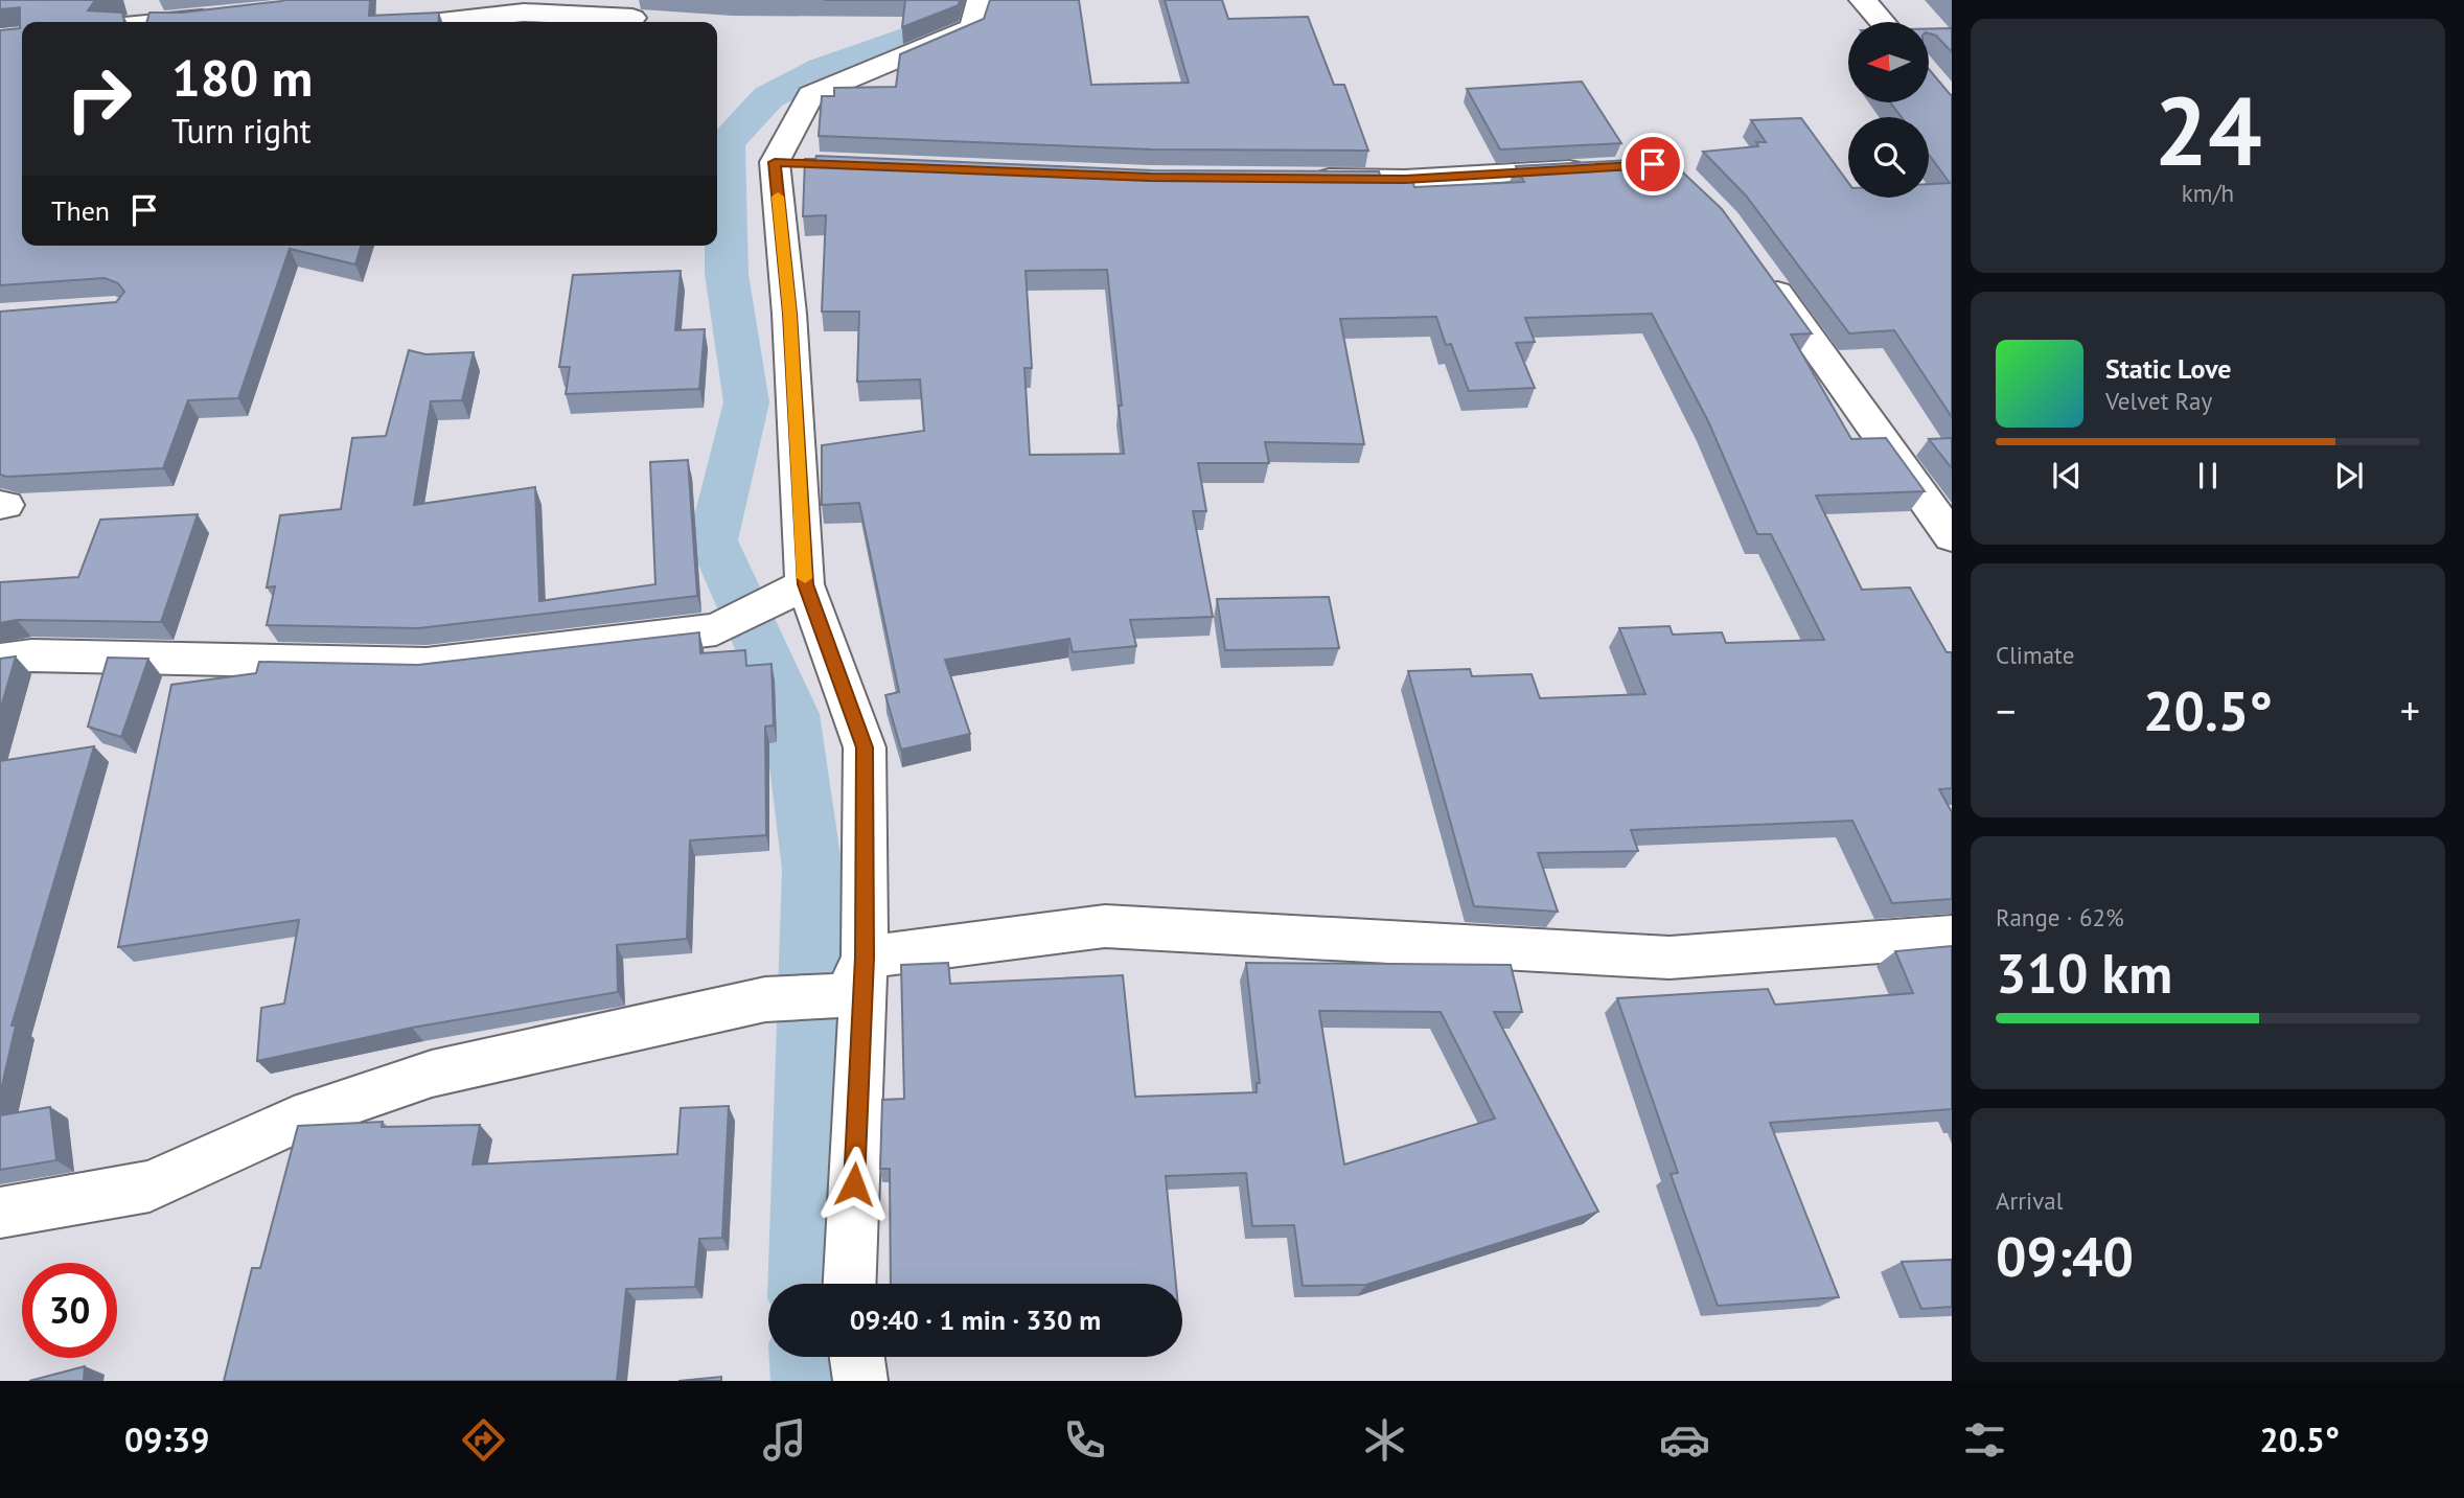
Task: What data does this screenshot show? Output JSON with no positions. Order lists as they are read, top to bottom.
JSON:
{
  "north": "left",
  "page": {
    "tile": [
      ["24", "km/h"],
      "Climate",
      ["Range · 62%", "310 km"],
      ["Arrival", "09:40"]
    ],
    "turn": ["180 m", "Turn right"],
    "then": "Then",
    "song": ["Static Love", "Velvet Ray"],
    "heat": ["−", "20.5°", "+"],
    "limit": "30",
    "trip": "09:40 · 1 min · 330 m",
    "tabs": ["09:39", "20.5°"]
  }
}
